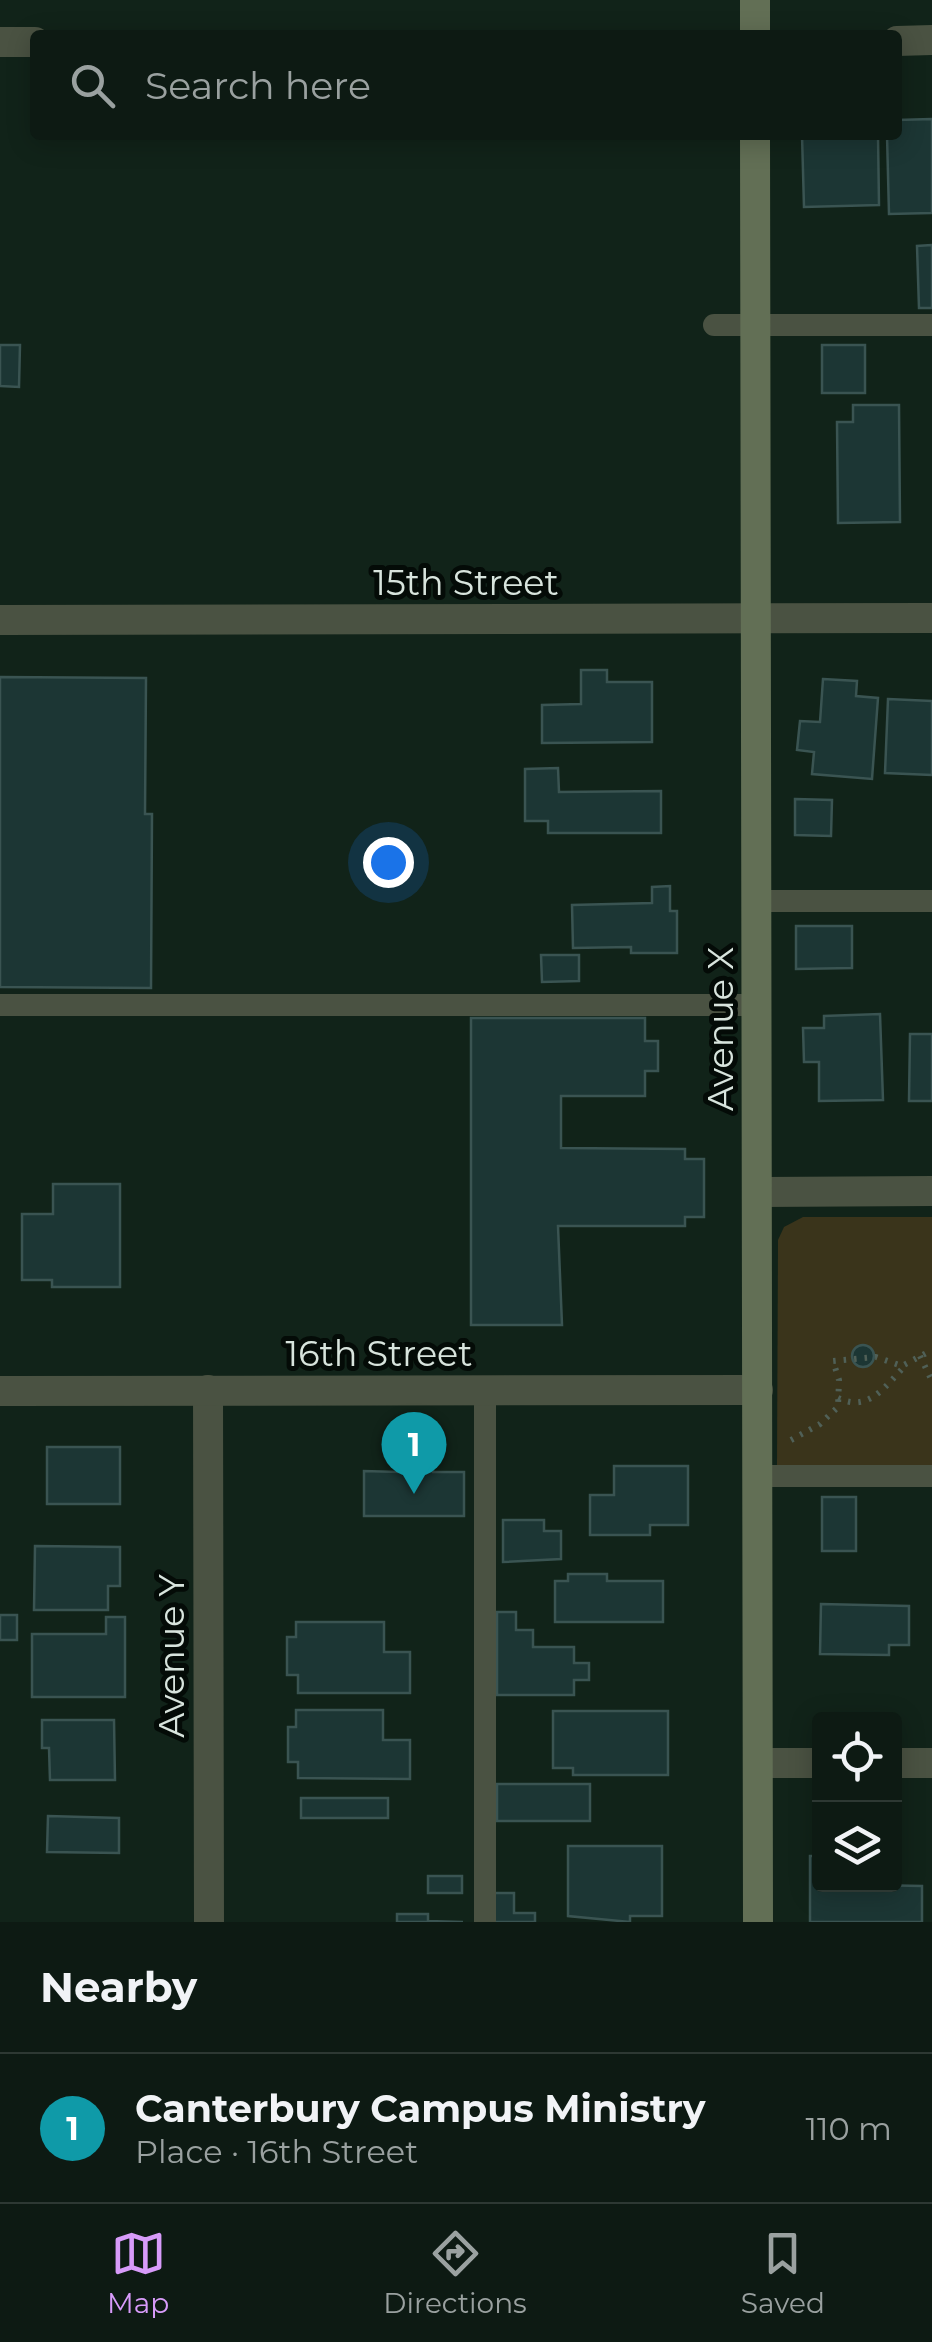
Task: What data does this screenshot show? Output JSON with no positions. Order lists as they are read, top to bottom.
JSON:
{
  "streets": {
    "street": [
      "15th Street",
      "Avenue X",
      "16th Street",
      "Avenue Y"
    ]
  },
  "crossings": [
    ["15th Street", "Avenue X"],
    ["Avenue X", "16th Street"],
    ["16th Street", "Avenue Y"]
  ],
  "page": {
    "search": "Search here",
    "pins": "1",
    "heading": "Nearby",
    "list": [
      {
        "mark": "1",
        "name": "Canterbury Campus Ministry",
        "note": "Place · 16th Street",
        "value": "110 m"
      }
    ],
    "nav": ["Map", "Directions", "Saved"]
  }
}
